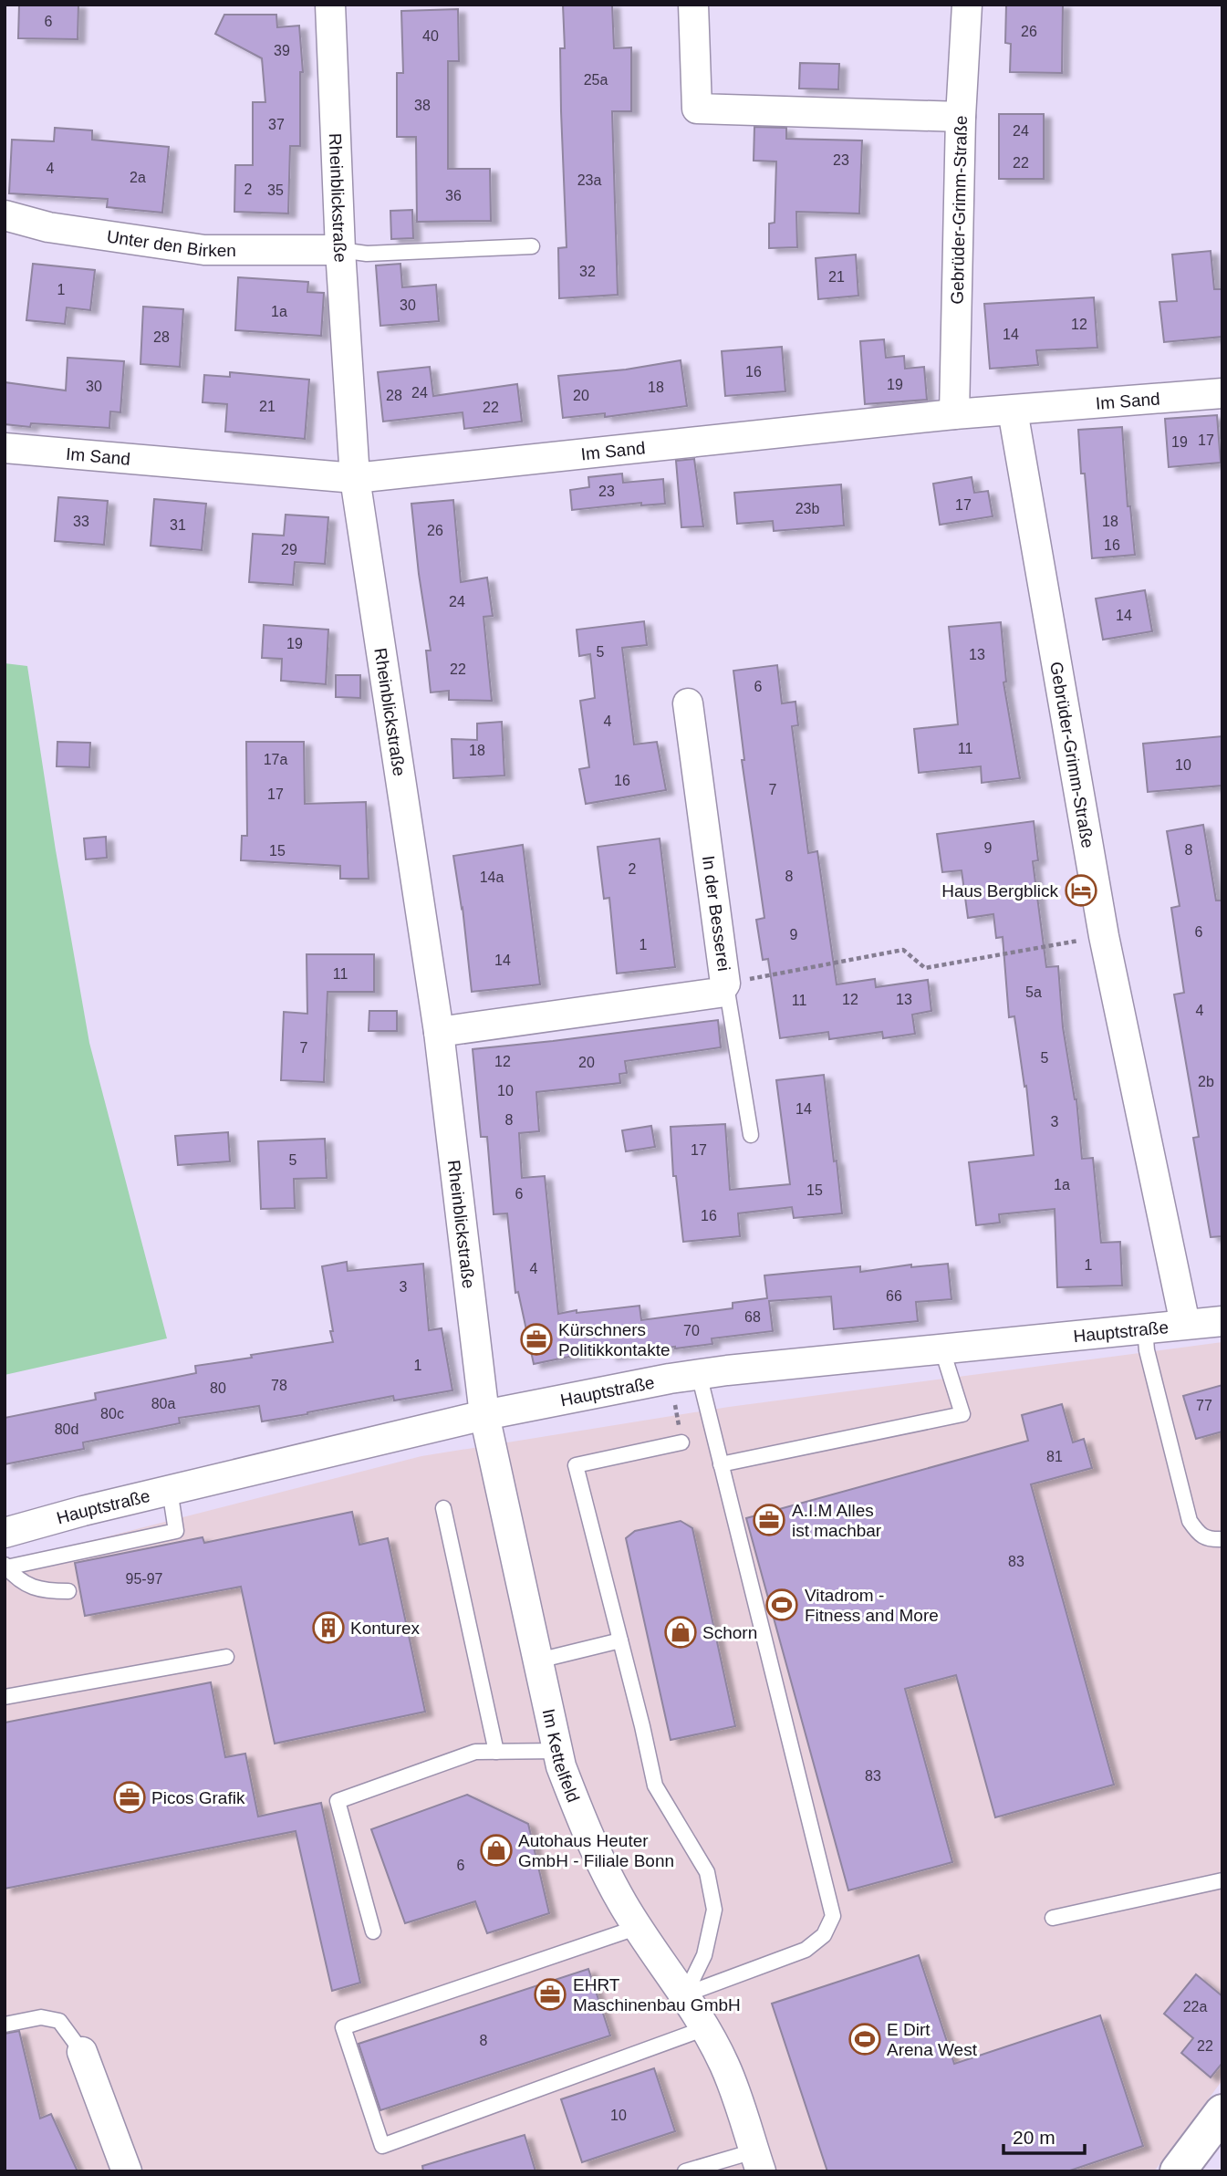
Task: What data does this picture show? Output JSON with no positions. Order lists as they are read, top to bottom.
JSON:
{
  "streets": {
    "street": [
      "Rheinblickstraße",
      "Gebrüder-Grimm-Straße",
      "Unter den Birken",
      "Im Sand",
      "In der Besserei",
      "Hauptstraße",
      "Im Kettelfeld"
    ]
  },
  "crossings": [
    ["Rheinblickstraße", "Unter den Birken"],
    ["Rheinblickstraße", "Im Sand"],
    ["Rheinblickstraße", "In der Besserei"],
    ["Rheinblickstraße", "Hauptstraße"],
    ["Rheinblickstraße", "Im Kettelfeld"],
    ["Gebrüder-Grimm-Straße", "Im Sand"],
    ["Gebrüder-Grimm-Straße", "Hauptstraße"],
    ["Hauptstraße", "Im Kettelfeld"]
  ],
  "places": {
    "hotel": ["Haus Bergblick"],
    "office": [
      "Kürschners Politikkontakte",
      "A.I.M Alles ist machbar",
      "Picos Grafik",
      "EHRT Maschinenbau GmbH"
    ],
    "sports": ["Vitadrom - Fitness and More", "E Dirt Arena West"],
    "building": ["Konturex"],
    "shop": ["Schorn", "Autohaus Heuter GmbH - Filiale Bonn"]
  },
  "house_numbers": [
    "6",
    "26",
    "40",
    "39",
    "25a",
    "38",
    "37",
    "24",
    "23",
    "22",
    "4",
    "2a",
    "23a",
    "2",
    "35",
    "36",
    "32",
    "21",
    "1",
    "30",
    "1a",
    "12",
    "14",
    "28",
    "16",
    "19",
    "30",
    "18",
    "24",
    "28",
    "20",
    "21",
    "22",
    "17",
    "19",
    "23",
    "17",
    "23b",
    "33",
    "18",
    "31",
    "26",
    "16",
    "29",
    "24",
    "14",
    "19",
    "5",
    "13",
    "22",
    "6",
    "4",
    "11",
    "18",
    "17a",
    "10",
    "16",
    "7",
    "17",
    "9",
    "8",
    "15",
    "2",
    "8",
    "14a",
    "6",
    "9",
    "1",
    "14",
    "11",
    "5a",
    "12",
    "13",
    "11",
    "4",
    "7",
    "5",
    "12",
    "20",
    "2b",
    "10",
    "14",
    "8",
    "3",
    "17",
    "5",
    "1a",
    "15",
    "6",
    "16",
    "1",
    "4",
    "3",
    "66",
    "68",
    "70",
    "1",
    "78",
    "80",
    "80a",
    "77",
    "80c",
    "80d",
    "81",
    "83",
    "95-97",
    "83",
    "6",
    "22a",
    "8",
    "22",
    "10"
  ],
  "scale_bar": "20 m"
}
